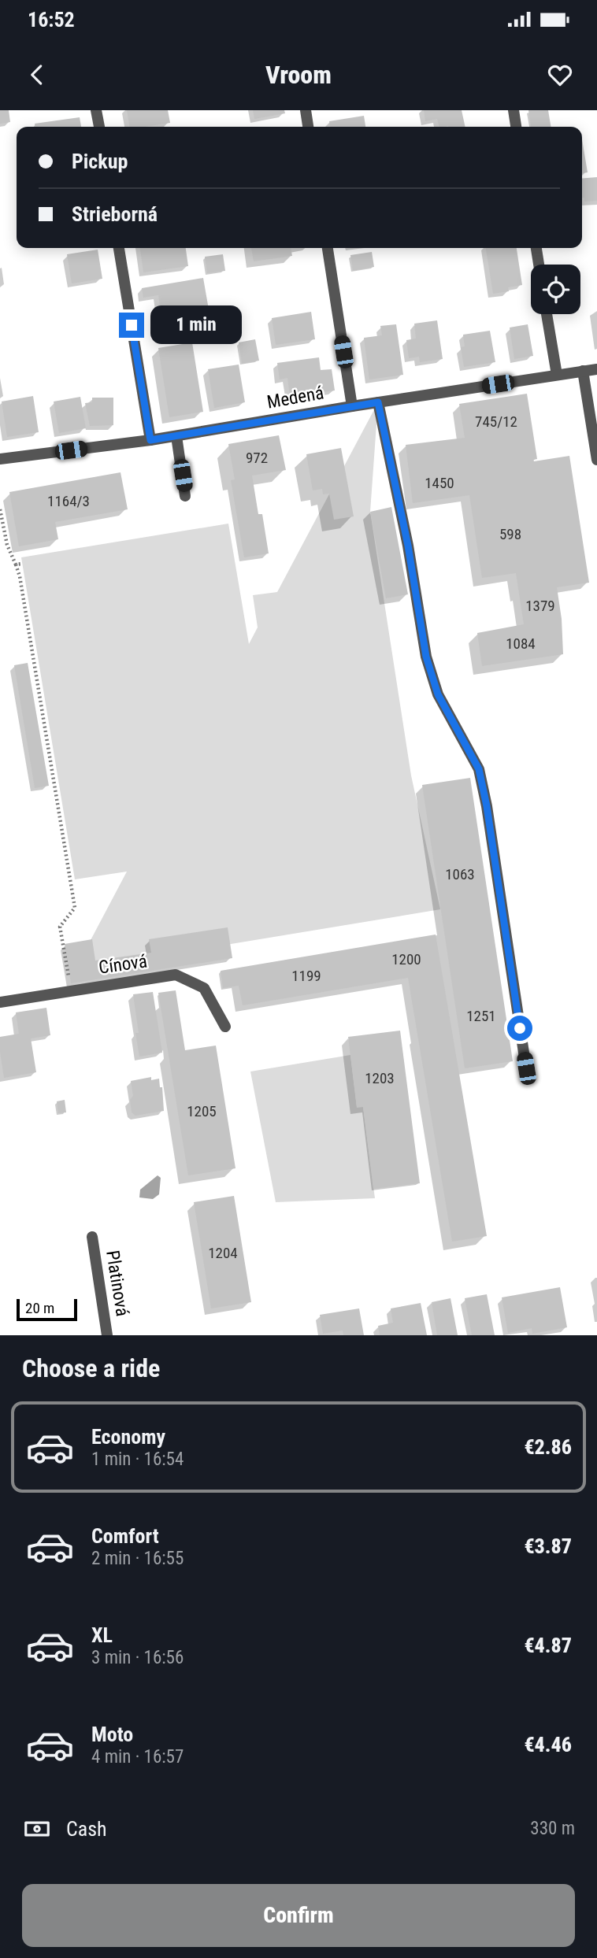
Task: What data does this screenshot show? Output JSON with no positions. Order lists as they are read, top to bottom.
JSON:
{
  "streets": {
    "street": ["Medená", "Cínová", "Platinová"]
  },
  "house_numbers": [
    "745/12",
    "972",
    "1450",
    "1164/3",
    "598",
    "1379",
    "1084",
    "1063",
    "1200",
    "1199",
    "1251",
    "1203",
    "1205",
    "1204"
  ],
  "scale_bar": "20 m",
  "page": {
    "status": "16:52",
    "header": "Vroom",
    "banner": ["Pickup", "Strieborná"],
    "bubble": "1 min",
    "scale": "20 m",
    "heading": "Choose a ride",
    "list": [
      {
        "name": "Economy",
        "note": "1 min · 16:54",
        "value": "€2.86"
      },
      {
        "name": "Comfort",
        "note": "2 min · 16:55",
        "value": "€3.87"
      },
      {
        "name": "XL",
        "note": "3 min · 16:56",
        "value": "€4.87"
      },
      {
        "name": "Moto",
        "note": "4 min · 16:57",
        "value": "€4.46"
      }
    ],
    "pay": ["Cash", "330 m"],
    "buttons": "Confirm"
  }
}
